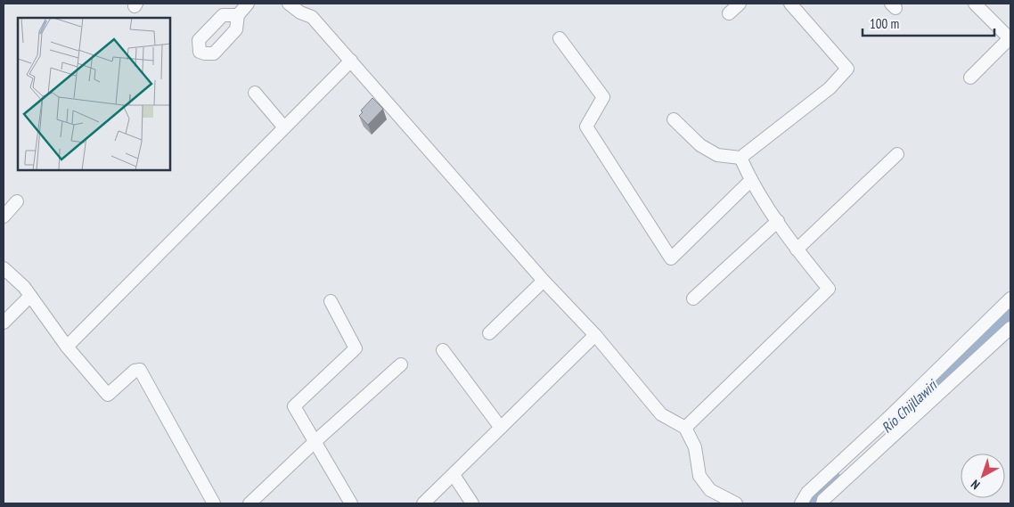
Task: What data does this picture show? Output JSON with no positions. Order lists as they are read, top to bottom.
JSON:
{
  "water": ["Río Chijllawiri"],
  "scale_bar": "100 m",
  "north": "bottom left"
}
